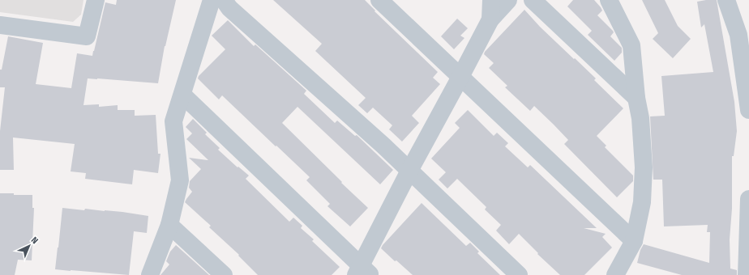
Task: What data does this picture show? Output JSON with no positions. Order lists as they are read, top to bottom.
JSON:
{
  "north": "top right"
}
